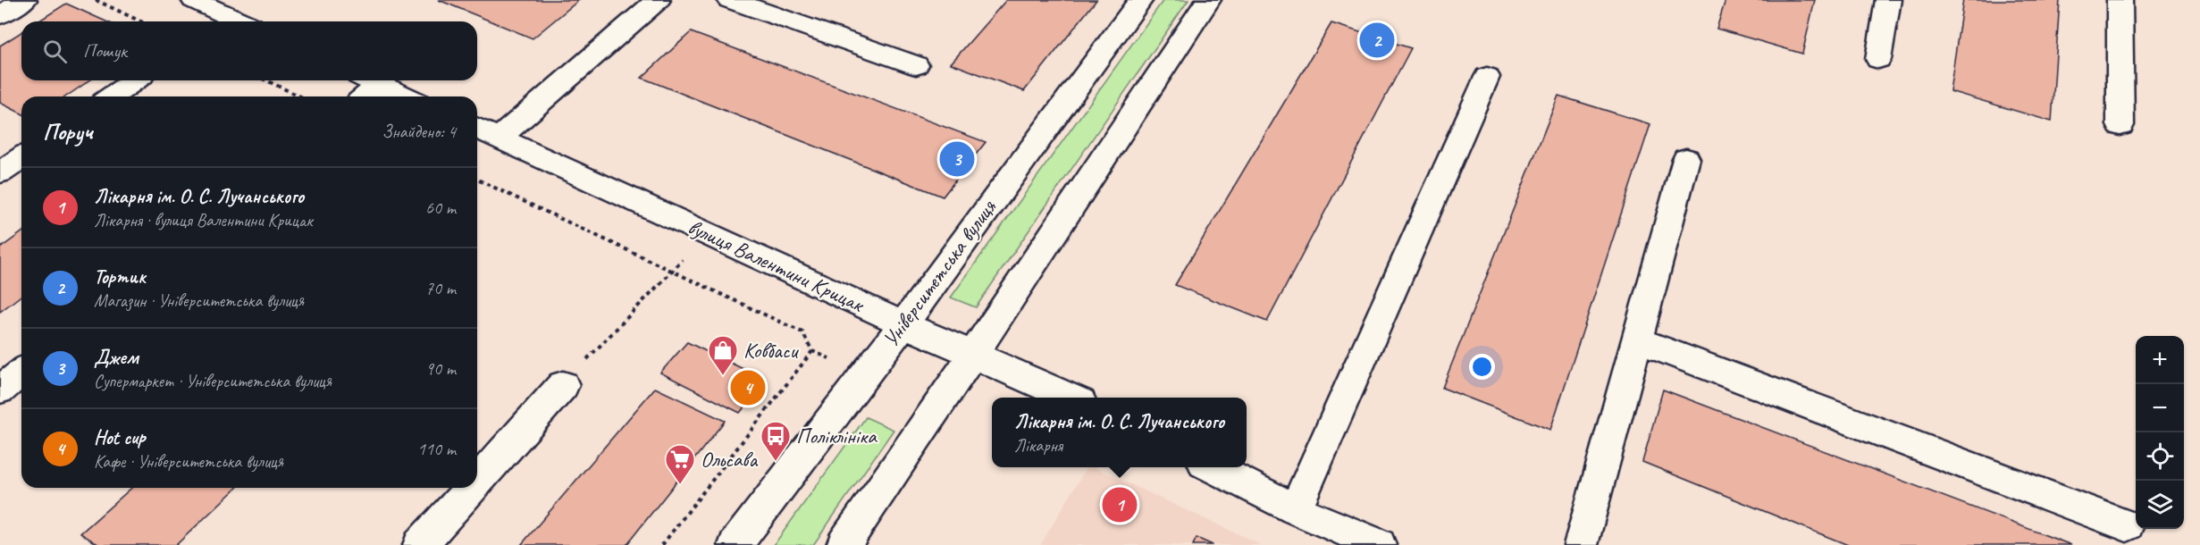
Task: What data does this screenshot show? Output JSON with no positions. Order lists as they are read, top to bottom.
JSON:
{
  "streets": {
    "street": ["вулиця Валентини Крицак", "Університетська вулиця"]
  },
  "crossings": [
    ["вулиця Валентини Крицак", "Університетська вулиця"]
  ],
  "places": {
    "shop": ["Ковбаси"],
    "bus stop": ["Поліклініка"],
    "supermarket": ["Ольсава"]
  },
  "page": {
    "pins": [
      "2",
      "3",
      "4",
      "1"
    ],
    "search": "Пошук",
    "heading": ["Поруч", "Знайдено: 4"],
    "list": [
      {
        "mark": "1",
        "name": "Лікарня ім. О. С. Лучанського",
        "note": "Лікарня · вулиця Валентини Крицак",
        "value": "60 m"
      },
      {
        "mark": "2",
        "name": "Тортик",
        "note": "Магазин · Університетська вулиця",
        "value": "70 m"
      },
      {
        "mark": "3",
        "name": "Джем",
        "note": "Супермаркет · Університетська вулиця",
        "value": "90 m"
      },
      {
        "mark": "4",
        "name": "Hot cup",
        "note": "Кафе · Університетська вулиця",
        "value": "110 m"
      }
    ],
    "map_buttons": ["+", "−"],
    "popup": ["Лікарня ім. О. С. Лучанського", "Лікарня"]
  }
}
